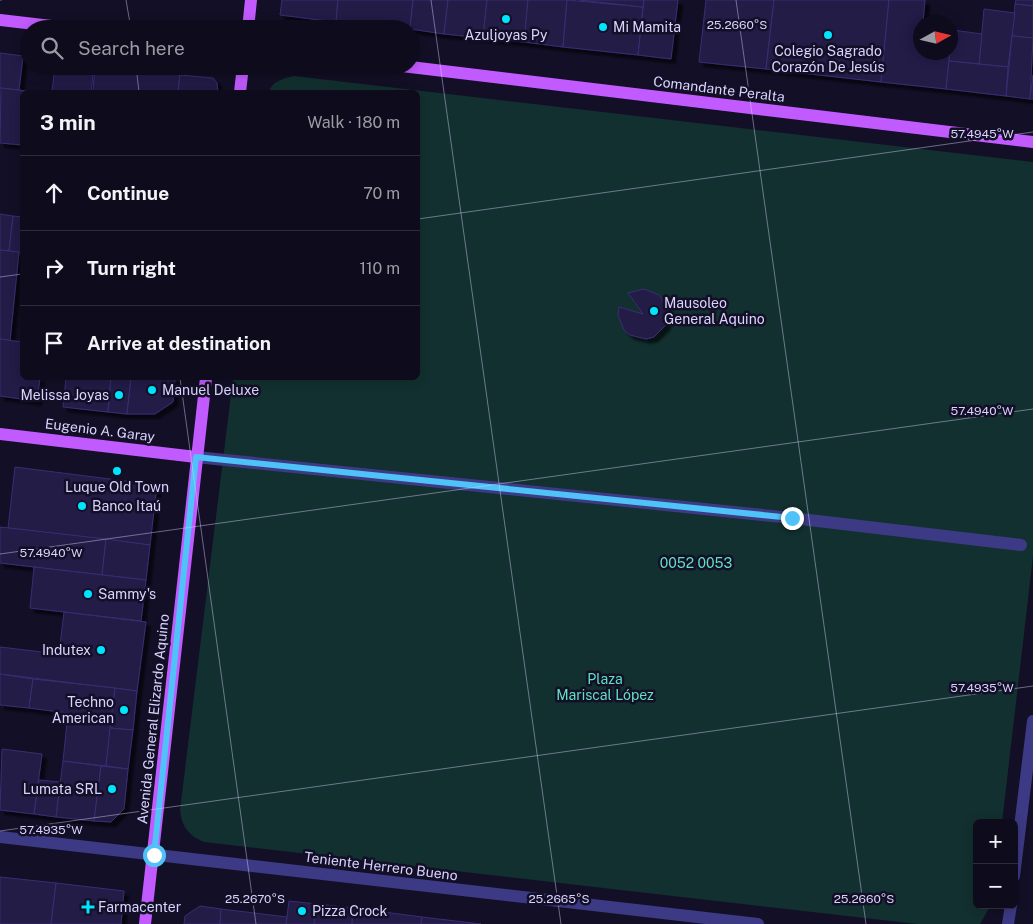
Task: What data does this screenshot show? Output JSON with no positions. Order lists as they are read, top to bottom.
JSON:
{
  "streets": {
    "main road": ["Comandante Peralta", "Eugenio A. Garay", "Avenida General Elizardo Aquino"],
    "street": ["Teniente Herrero Bueno"]
  },
  "crossings": [
    ["Eugenio A. Garay", "Avenida General Elizardo Aquino"],
    ["Avenida General Elizardo Aquino", "Teniente Herrero Bueno"]
  ],
  "parks": ["0052 0053", "Plaza Mariscal López"],
  "places": {
    "other": [
      "Azuljoyas Py",
      "Mi Mamita",
      "Colegio Sagrado Corazón De Jesús",
      "Mausoleo General Aquino",
      "Manuel Deluxe",
      "Melissa Joyas",
      "Luque Old Town",
      "Banco Itaú",
      "Sammy's",
      "Indutex",
      "Techno American",
      "Lumata SRL",
      "Pizza Crock"
    ],
    "health": ["Farmacenter"]
  },
  "north": "right",
  "page": {
    "search": "Search here",
    "heading": ["3 min", "Walk · 180 m"],
    "list": [
      ["Continue", "70 m"],
      ["Turn right", "110 m"],
      "Arrive at destination"
    ],
    "map_buttons": ["+", "−"]
  },
  "coordinates": [
    "25.2660°S",
    "57.4945°W",
    "57.4940°W",
    "57.4935°W",
    "25.2670°S",
    "25.2665°S"
  ]
}
